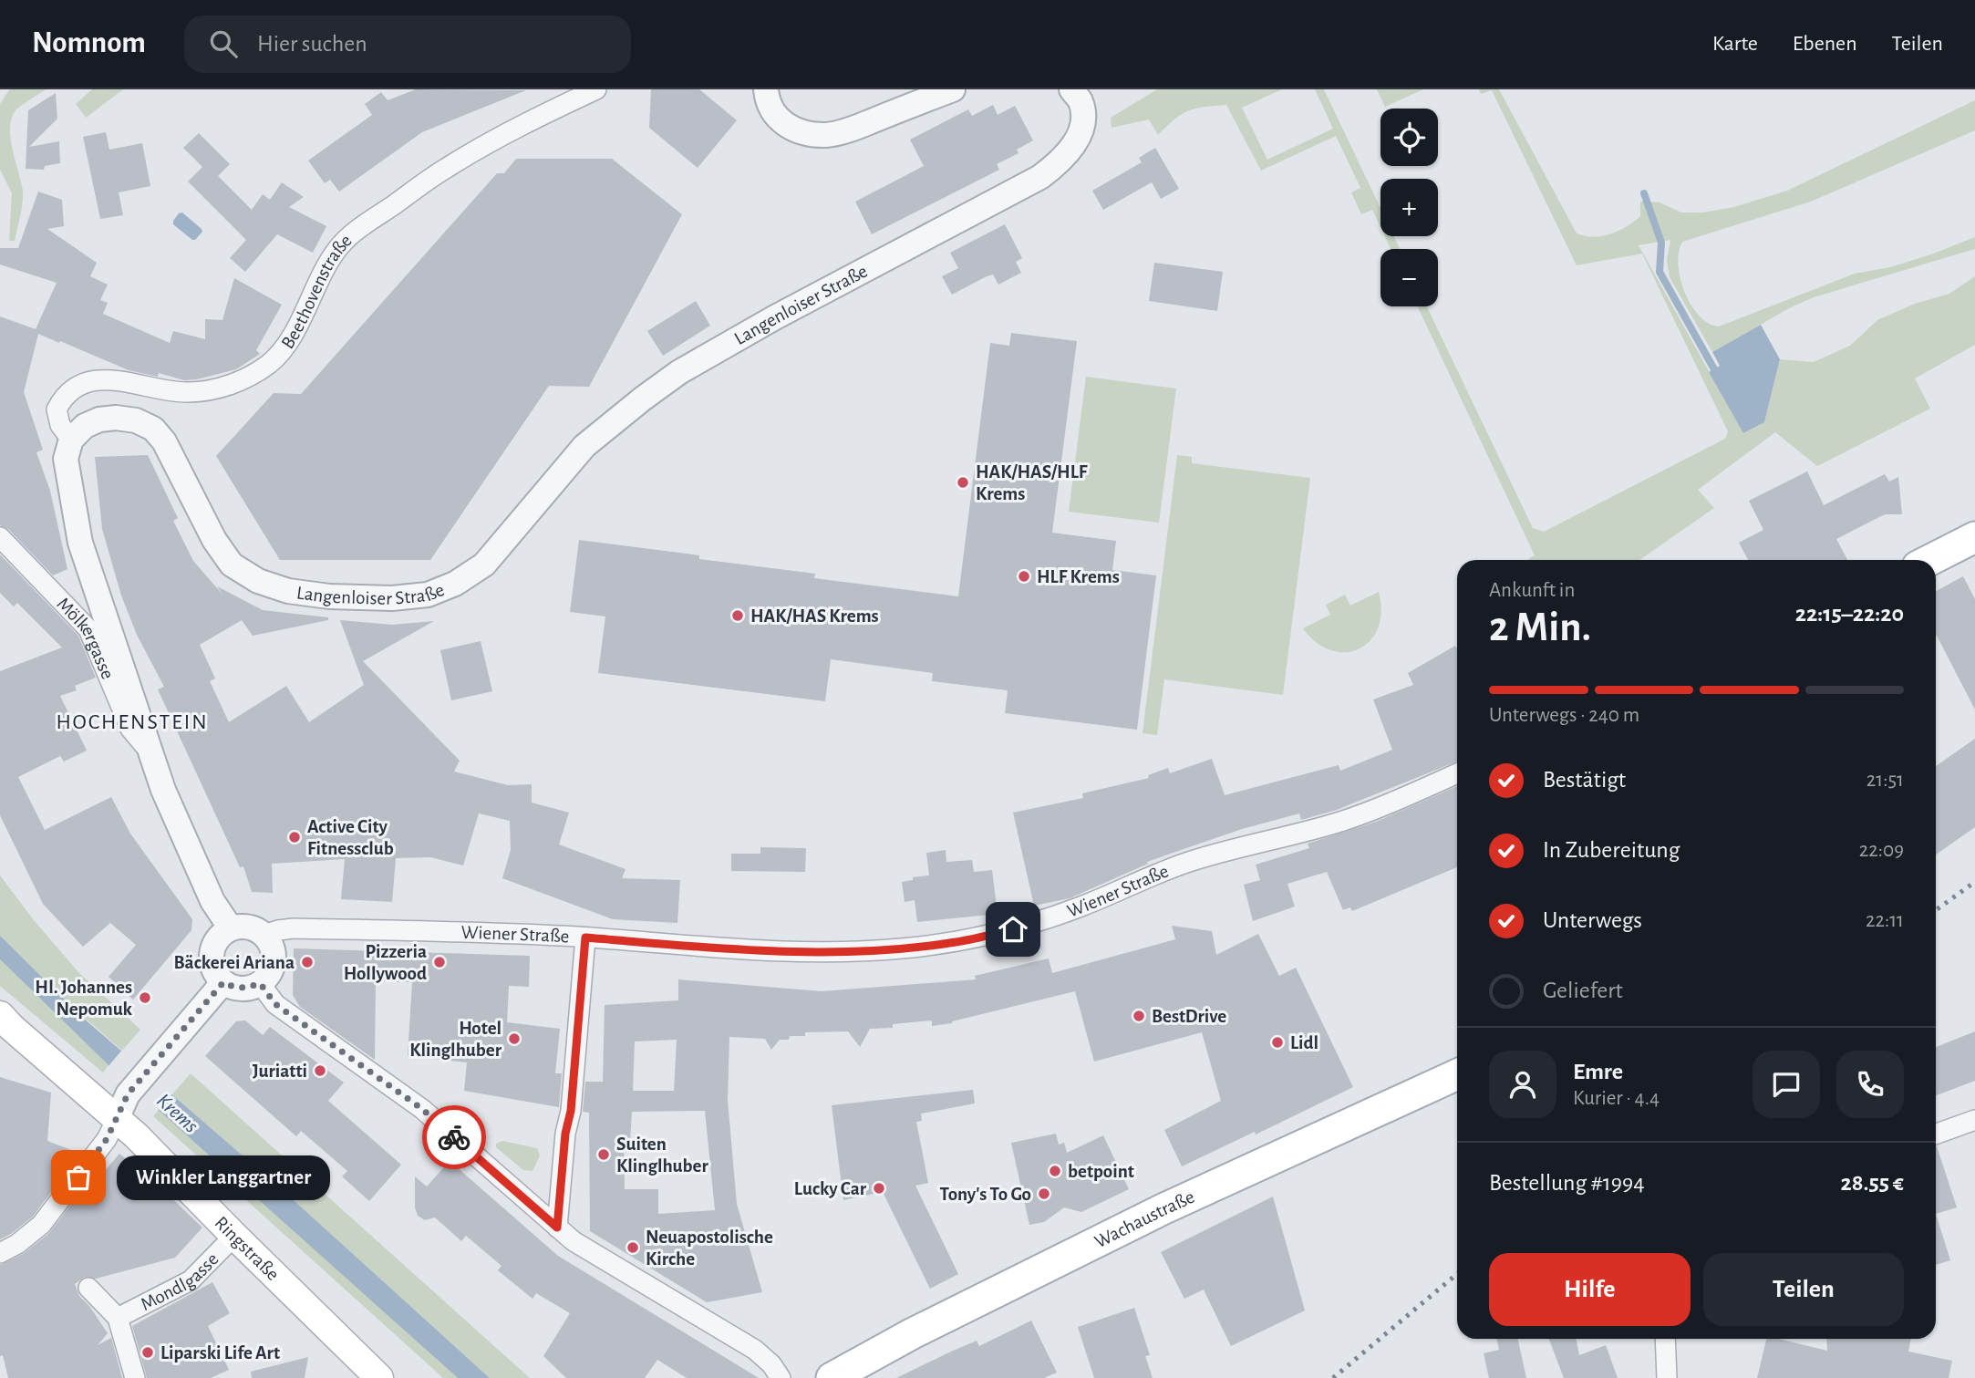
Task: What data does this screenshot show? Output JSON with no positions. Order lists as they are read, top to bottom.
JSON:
{
  "streets": {
    "main road": ["Wachaustraße", "Ringstraße"],
    "street": [
      "Beethovenstraße",
      "Langenloiser Straße",
      "Mölkergasse",
      "Wiener Straße",
      "Mondlgasse"
    ]
  },
  "crossings": [
    ["Beethovenstraße", "Langenloiser Straße"],
    ["Ringstraße", "Mondlgasse"]
  ],
  "districts": ["HOCHENSTEIN"],
  "water": ["Krems"],
  "places": [
    "HAK/HAS/HLF Krems",
    "HLF Krems",
    "HAK/HAS Krems",
    "Active City Fitnessclub",
    "Bäckerei Ariana",
    "Pizzeria Hollywood",
    "Hl. Johannes Nepomuk",
    "BestDrive",
    "Hotel Klinglhuber",
    "Lidl",
    "Juriatti",
    "Suiten Klinglhuber",
    "betpoint",
    "Winkler Langgartner",
    "Lucky Car",
    "Tony's To Go",
    "Neuapostolische Kirche",
    "Liparski Life Art"
  ],
  "page": {
    "header": "Nomnom",
    "search": "Hier suchen",
    "nav": ["Karte", "Ebenen", "Teilen"],
    "map_buttons": ["+", "−"],
    "heading": ["2 Min.", "Ankunft in", "22:15–22:20"],
    "panel": [
      "Emre",
      "Kurier · 4.4",
      "Bestellung #1994",
      "28.55 €"
    ],
    "bar": "Unterwegs · 240 m",
    "list": [
      ["Bestätigt", "21:51"],
      ["In Zubereitung", "22:09"],
      ["Unterwegs", "22:11"],
      "Geliefert"
    ],
    "bubble": "Winkler Langgartner",
    "buttons": ["Hilfe", "Teilen"]
  }
}
